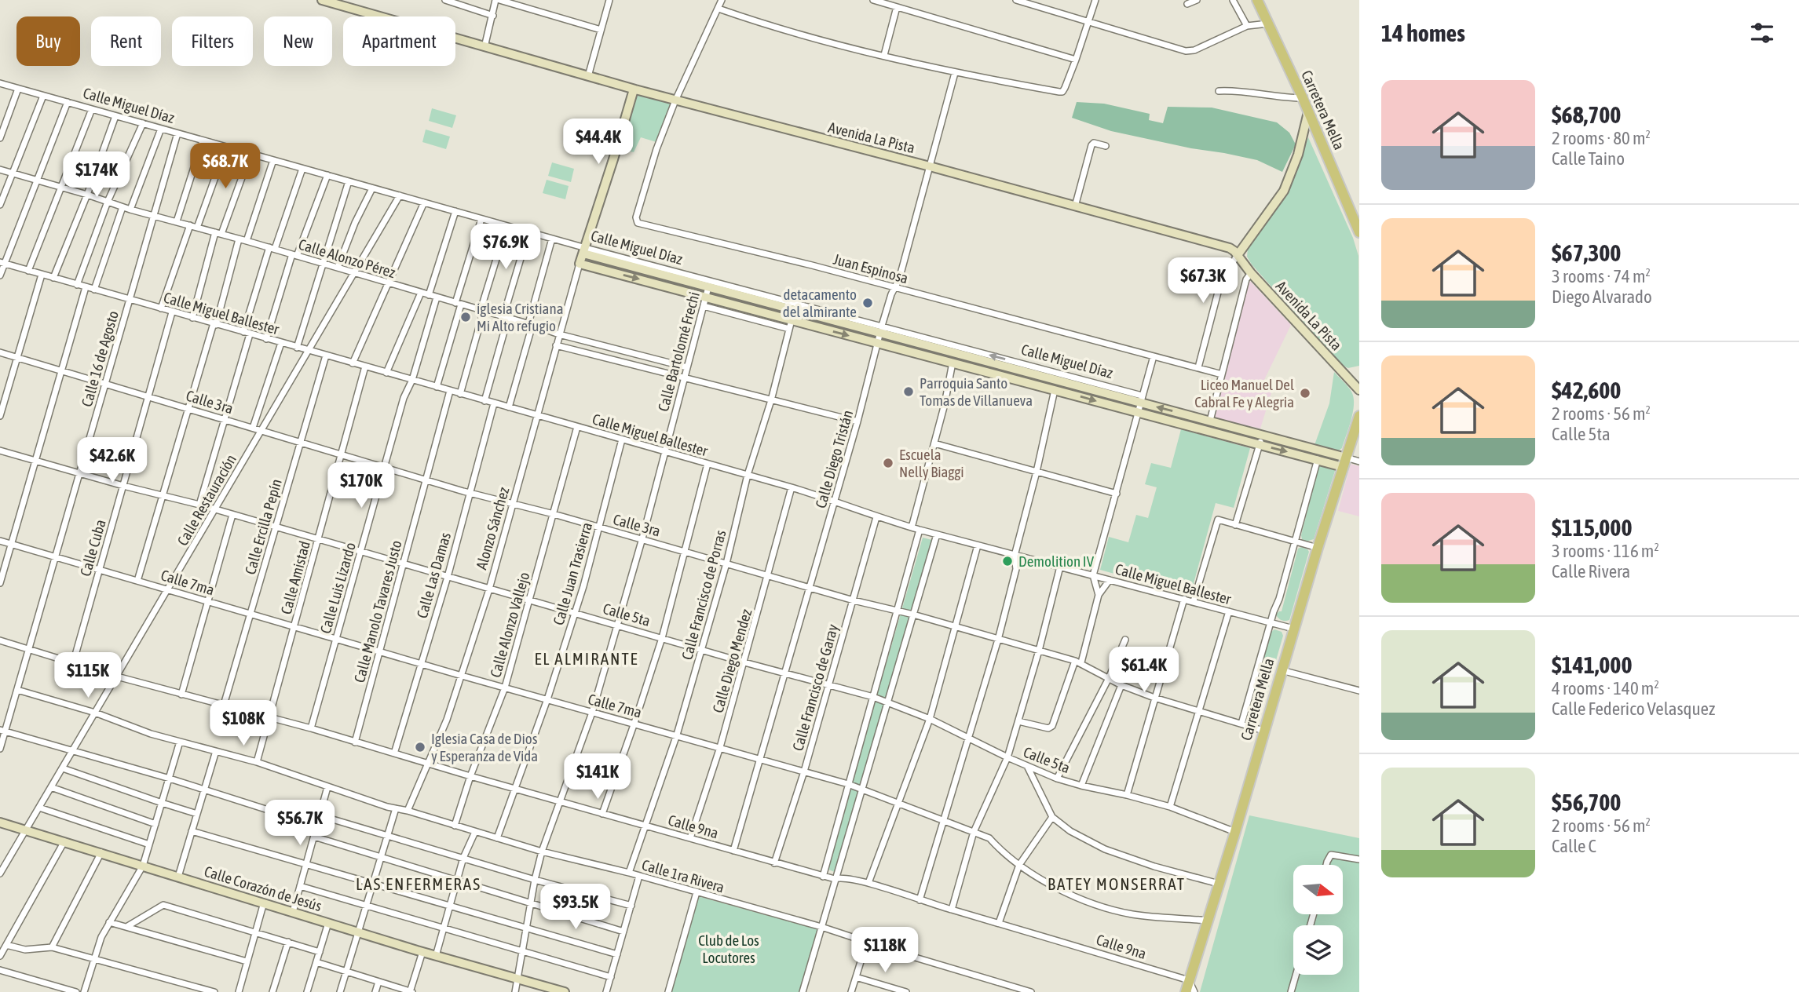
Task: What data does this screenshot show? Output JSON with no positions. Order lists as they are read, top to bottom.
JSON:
{
  "streets": {
    "main road": ["Carretera Mella"],
    "street": [
      "Calle Miguel Díaz",
      "Avenida La Pista",
      "Calle Alonzo Pérez",
      "Juan Espinosa",
      "Calle Miguel Ballester",
      "Calle Bartolomé Frechi",
      "Calle 16 de Agosto",
      "Calle 3ra",
      "Calle Diego Tristán",
      "Calle Restauración",
      "Calle Ercilla Pepín",
      "Alonzo Sánchez",
      "Calle Cuba",
      "Calle Juan Trasierra",
      "Calle Las Damas",
      "Calle Amistad",
      "Calle 7ma",
      "Calle Luis Lizardo",
      "Calle Francisco de Porras",
      "Calle Manolo Tavares Justo",
      "Calle 5ta",
      "Calle Alonzo Vallejo",
      "Calle Diego Mendez",
      "Calle Francisco de Garay",
      "Calle 9na",
      "Calle 1ra Rivera",
      "Calle Corazón de Jesús"
    ]
  },
  "crossings": [
    ["Calle Miguel Díaz", "Carretera Mella"],
    ["Calle Miguel Díaz", "Calle Bartolomé Frechi"],
    ["Calle Miguel Díaz", "Calle 16 de Agosto"],
    ["Calle Miguel Díaz", "Calle Diego Tristán"],
    ["Calle Miguel Díaz", "Calle Restauración"],
    ["Calle Miguel Díaz", "Alonzo Sánchez"],
    ["Calle Miguel Díaz", "Calle Francisco de Porras"],
    ["Carretera Mella", "Calle Miguel Ballester"],
    ["Carretera Mella", "Calle 3ra"],
    ["Carretera Mella", "Calle 7ma"],
    ["Carretera Mella", "Calle 5ta"],
    ["Carretera Mella", "Calle 9na"],
    ["Avenida La Pista", "Juan Espinosa"],
    ["Avenida La Pista", "Calle Diego Tristán"],
    ["Avenida La Pista", "Alonzo Sánchez"],
    ["Calle Alonzo Pérez", "Calle Bartolomé Frechi"],
    ["Calle Alonzo Pérez", "Calle 16 de Agosto"],
    ["Calle Alonzo Pérez", "Calle Restauración"],
    ["Calle Alonzo Pérez", "Alonzo Sánchez"],
    ["Calle Alonzo Pérez", "Calle Luis Lizardo"],
    ["Juan Espinosa", "Calle Diego Tristán"],
    ["Calle Miguel Ballester", "Calle Bartolomé Frechi"],
    ["Calle Miguel Ballester", "Calle 16 de Agosto"],
    ["Calle Miguel Ballester", "Calle Diego Tristán"],
    ["Calle Miguel Ballester", "Calle Restauración"],
    ["Calle Miguel Ballester", "Calle Ercilla Pepín"],
    ["Calle Miguel Ballester", "Alonzo Sánchez"],
    ["Calle Miguel Ballester", "Calle Cuba"],
    ["Calle Miguel Ballester", "Calle Juan Trasierra"],
    ["Calle Miguel Ballester", "Calle Las Damas"],
    ["Calle Miguel Ballester", "Calle Amistad"],
    ["Calle Miguel Ballester", "Calle Luis Lizardo"],
    ["Calle Miguel Ballester", "Calle Francisco de Porras"],
    ["Calle Miguel Ballester", "Calle Manolo Tavares Justo"],
    ["Calle Miguel Ballester", "Calle Alonzo Vallejo"],
    ["Calle Miguel Ballester", "Calle Diego Mendez"],
    ["Calle Miguel Ballester", "Calle Francisco de Garay"],
    ["Calle Bartolomé Frechi", "Calle 3ra"],
    ["Calle Bartolomé Frechi", "Calle 7ma"],
    ["Calle Bartolomé Frechi", "Calle 5ta"],
    ["Calle Bartolomé Frechi", "Calle 9na"],
    ["Calle Bartolomé Frechi", "Calle 1ra Rivera"],
    ["Calle Bartolomé Frechi", "Calle Corazón de Jesús"],
    ["Calle 16 de Agosto", "Calle 3ra"],
    ["Calle 16 de Agosto", "Calle 7ma"],
    ["Calle 16 de Agosto", "Calle 5ta"],
    ["Calle 16 de Agosto", "Calle 9na"],
    ["Calle 16 de Agosto", "Calle 1ra Rivera"],
    ["Calle 3ra", "Calle Diego Tristán"],
    ["Calle 3ra", "Calle Restauración"],
    ["Calle 3ra", "Calle Ercilla Pepín"],
    ["Calle 3ra", "Alonzo Sánchez"],
    ["Calle 3ra", "Calle Cuba"],
    ["Calle 3ra", "Calle Juan Trasierra"],
    ["Calle 3ra", "Calle Las Damas"],
    ["Calle 3ra", "Calle Amistad"],
    ["Calle 3ra", "Calle Luis Lizardo"],
    ["Calle 3ra", "Calle Francisco de Porras"],
    ["Calle 3ra", "Calle Manolo Tavares Justo"],
    ["Calle 3ra", "Calle Alonzo Vallejo"],
    ["Calle 3ra", "Calle Diego Mendez"],
    ["Calle 3ra", "Calle Francisco de Garay"],
    ["Calle Diego Tristán", "Calle 7ma"],
    ["Calle Diego Tristán", "Calle 5ta"],
    ["Calle Diego Tristán", "Calle 9na"],
    ["Calle Restauración", "Calle 7ma"],
    ["Calle Restauración", "Calle 5ta"],
    ["Calle Restauración", "Calle 9na"],
    ["Calle Restauración", "Calle 1ra Rivera"],
    ["Calle Restauración", "Calle Corazón de Jesús"],
    ["Calle Ercilla Pepín", "Calle 7ma"],
    ["Calle Ercilla Pepín", "Calle 5ta"],
    ["Calle Ercilla Pepín", "Calle 9na"],
    ["Alonzo Sánchez", "Calle 7ma"],
    ["Alonzo Sánchez", "Calle 5ta"],
    ["Alonzo Sánchez", "Calle 9na"],
    ["Alonzo Sánchez", "Calle 1ra Rivera"],
    ["Calle Cuba", "Calle 7ma"],
    ["Calle Cuba", "Calle 5ta"],
    ["Calle Cuba", "Calle 9na"],
    ["Calle Juan Trasierra", "Calle 7ma"],
    ["Calle Juan Trasierra", "Calle 5ta"],
    ["Calle Juan Trasierra", "Calle 9na"],
    ["Calle Juan Trasierra", "Calle 1ra Rivera"],
    ["Calle Las Damas", "Calle 7ma"],
    ["Calle Las Damas", "Calle 5ta"],
    ["Calle Las Damas", "Calle 9na"],
    ["Calle Amistad", "Calle 7ma"],
    ["Calle Amistad", "Calle 5ta"],
    ["Calle Amistad", "Calle 9na"],
    ["Calle Amistad", "Calle 1ra Rivera"],
    ["Calle 7ma", "Calle Luis Lizardo"],
    ["Calle 7ma", "Calle Francisco de Porras"],
    ["Calle 7ma", "Calle Manolo Tavares Justo"],
    ["Calle 7ma", "Calle Alonzo Vallejo"],
    ["Calle 7ma", "Calle Diego Mendez"],
    ["Calle 7ma", "Calle Francisco de Garay"],
    ["Calle Luis Lizardo", "Calle 5ta"],
    ["Calle Luis Lizardo", "Calle 9na"],
    ["Calle Francisco de Porras", "Calle 5ta"],
    ["Calle Francisco de Porras", "Calle 9na"],
    ["Calle Francisco de Porras", "Calle 1ra Rivera"],
    ["Calle Manolo Tavares Justo", "Calle 5ta"],
    ["Calle Manolo Tavares Justo", "Calle 9na"],
    ["Calle 5ta", "Calle Alonzo Vallejo"],
    ["Calle 5ta", "Calle Diego Mendez"],
    ["Calle 5ta", "Calle Francisco de Garay"],
    ["Calle Alonzo Vallejo", "Calle 9na"],
    ["Calle Alonzo Vallejo", "Calle 1ra Rivera"],
    ["Calle Diego Mendez", "Calle 9na"],
    ["Calle Francisco de Garay", "Calle 9na"]
  ],
  "districts": ["EL ALMIRANTE", "LAS ENFERMERAS", "BATEY MONSERRAT"],
  "parks": ["Club de Los Locutores"],
  "places": [
    "detacamento del almirante",
    "iglesia Cristiana Mi Alto refugio",
    "Parroquia Santo Tomas de Villanueva",
    "Liceo Manuel Del Cabral Fe y Alegria",
    "Escuela Nelly Biaggi",
    "Demolition IV",
    "Iglesia Casa de Dios y Esperanza de Vida"
  ],
  "north": "right",
  "page": {
    "heading": "14 homes",
    "chip": [
      "Buy",
      "Rent",
      "Filters",
      "New",
      "Apartment"
    ],
    "list": [
      {
        "name": "$68,700",
        "note": "2 rooms · 80 m² · Calle Taino"
      },
      {
        "name": "$67,300",
        "note": "3 rooms · 74 m² · Diego Alvarado"
      },
      {
        "name": "$42,600",
        "note": "2 rooms · 56 m² · Calle 5ta"
      },
      {
        "name": "$115,000",
        "note": "3 rooms · 116 m² · Calle Rivera"
      },
      {
        "name": "$141,000",
        "note": "4 rooms · 140 m² · Calle Federico Velasquez"
      },
      {
        "name": "$56,700",
        "note": "2 rooms · 56 m² · Calle C"
      }
    ],
    "price": [
      "$44.4K",
      "$68.7K",
      "$174K",
      "$76.9K",
      "$67.3K",
      "$42.6K",
      "$170K",
      "$61.4K",
      "$115K",
      "$108K",
      "$141K",
      "$56.7K",
      "$93.5K",
      "$118K"
    ]
  }
}
